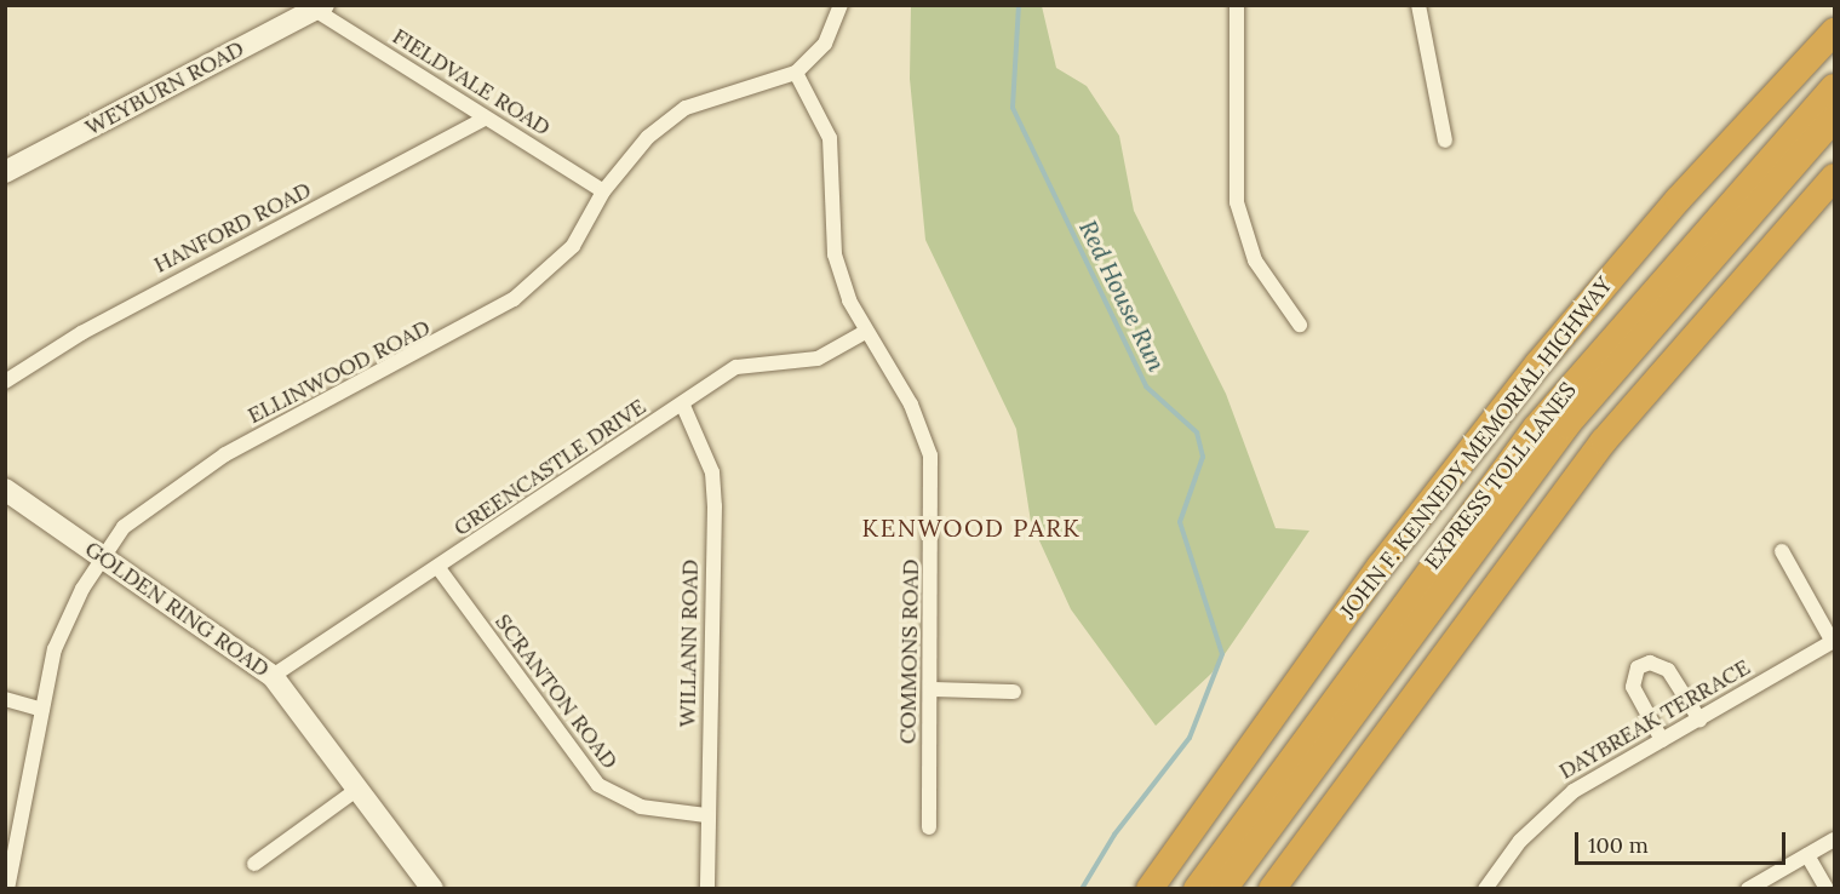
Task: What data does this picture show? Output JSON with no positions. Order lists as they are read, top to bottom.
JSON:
{
  "streets": {
    "highway": ["JOHN F. KENNEDY MEMORIAL HIGHWAY", "EXPRESS TOLL LANES"],
    "street": [
      "FIELDVALE ROAD",
      "WEYBURN ROAD",
      "HANFORD ROAD",
      "ELLINWOOD ROAD",
      "GREENCASTLE DRIVE",
      "GOLDEN RING ROAD",
      "WILLANN ROAD",
      "COMMONS ROAD",
      "SCRANTON ROAD",
      "DAYBREAK TERRACE"
    ]
  },
  "crossings": [
    ["FIELDVALE ROAD", "WEYBURN ROAD"],
    ["FIELDVALE ROAD", "HANFORD ROAD"],
    ["FIELDVALE ROAD", "ELLINWOOD ROAD"],
    ["ELLINWOOD ROAD", "GOLDEN RING ROAD"],
    ["ELLINWOOD ROAD", "COMMONS ROAD"],
    ["GREENCASTLE DRIVE", "GOLDEN RING ROAD"],
    ["GREENCASTLE DRIVE", "WILLANN ROAD"],
    ["GREENCASTLE DRIVE", "COMMONS ROAD"],
    ["GREENCASTLE DRIVE", "SCRANTON ROAD"],
    ["WILLANN ROAD", "SCRANTON ROAD"]
  ],
  "districts": ["KENWOOD PARK"],
  "water": ["Red House Run"],
  "scale_bar": "100 m"
}
